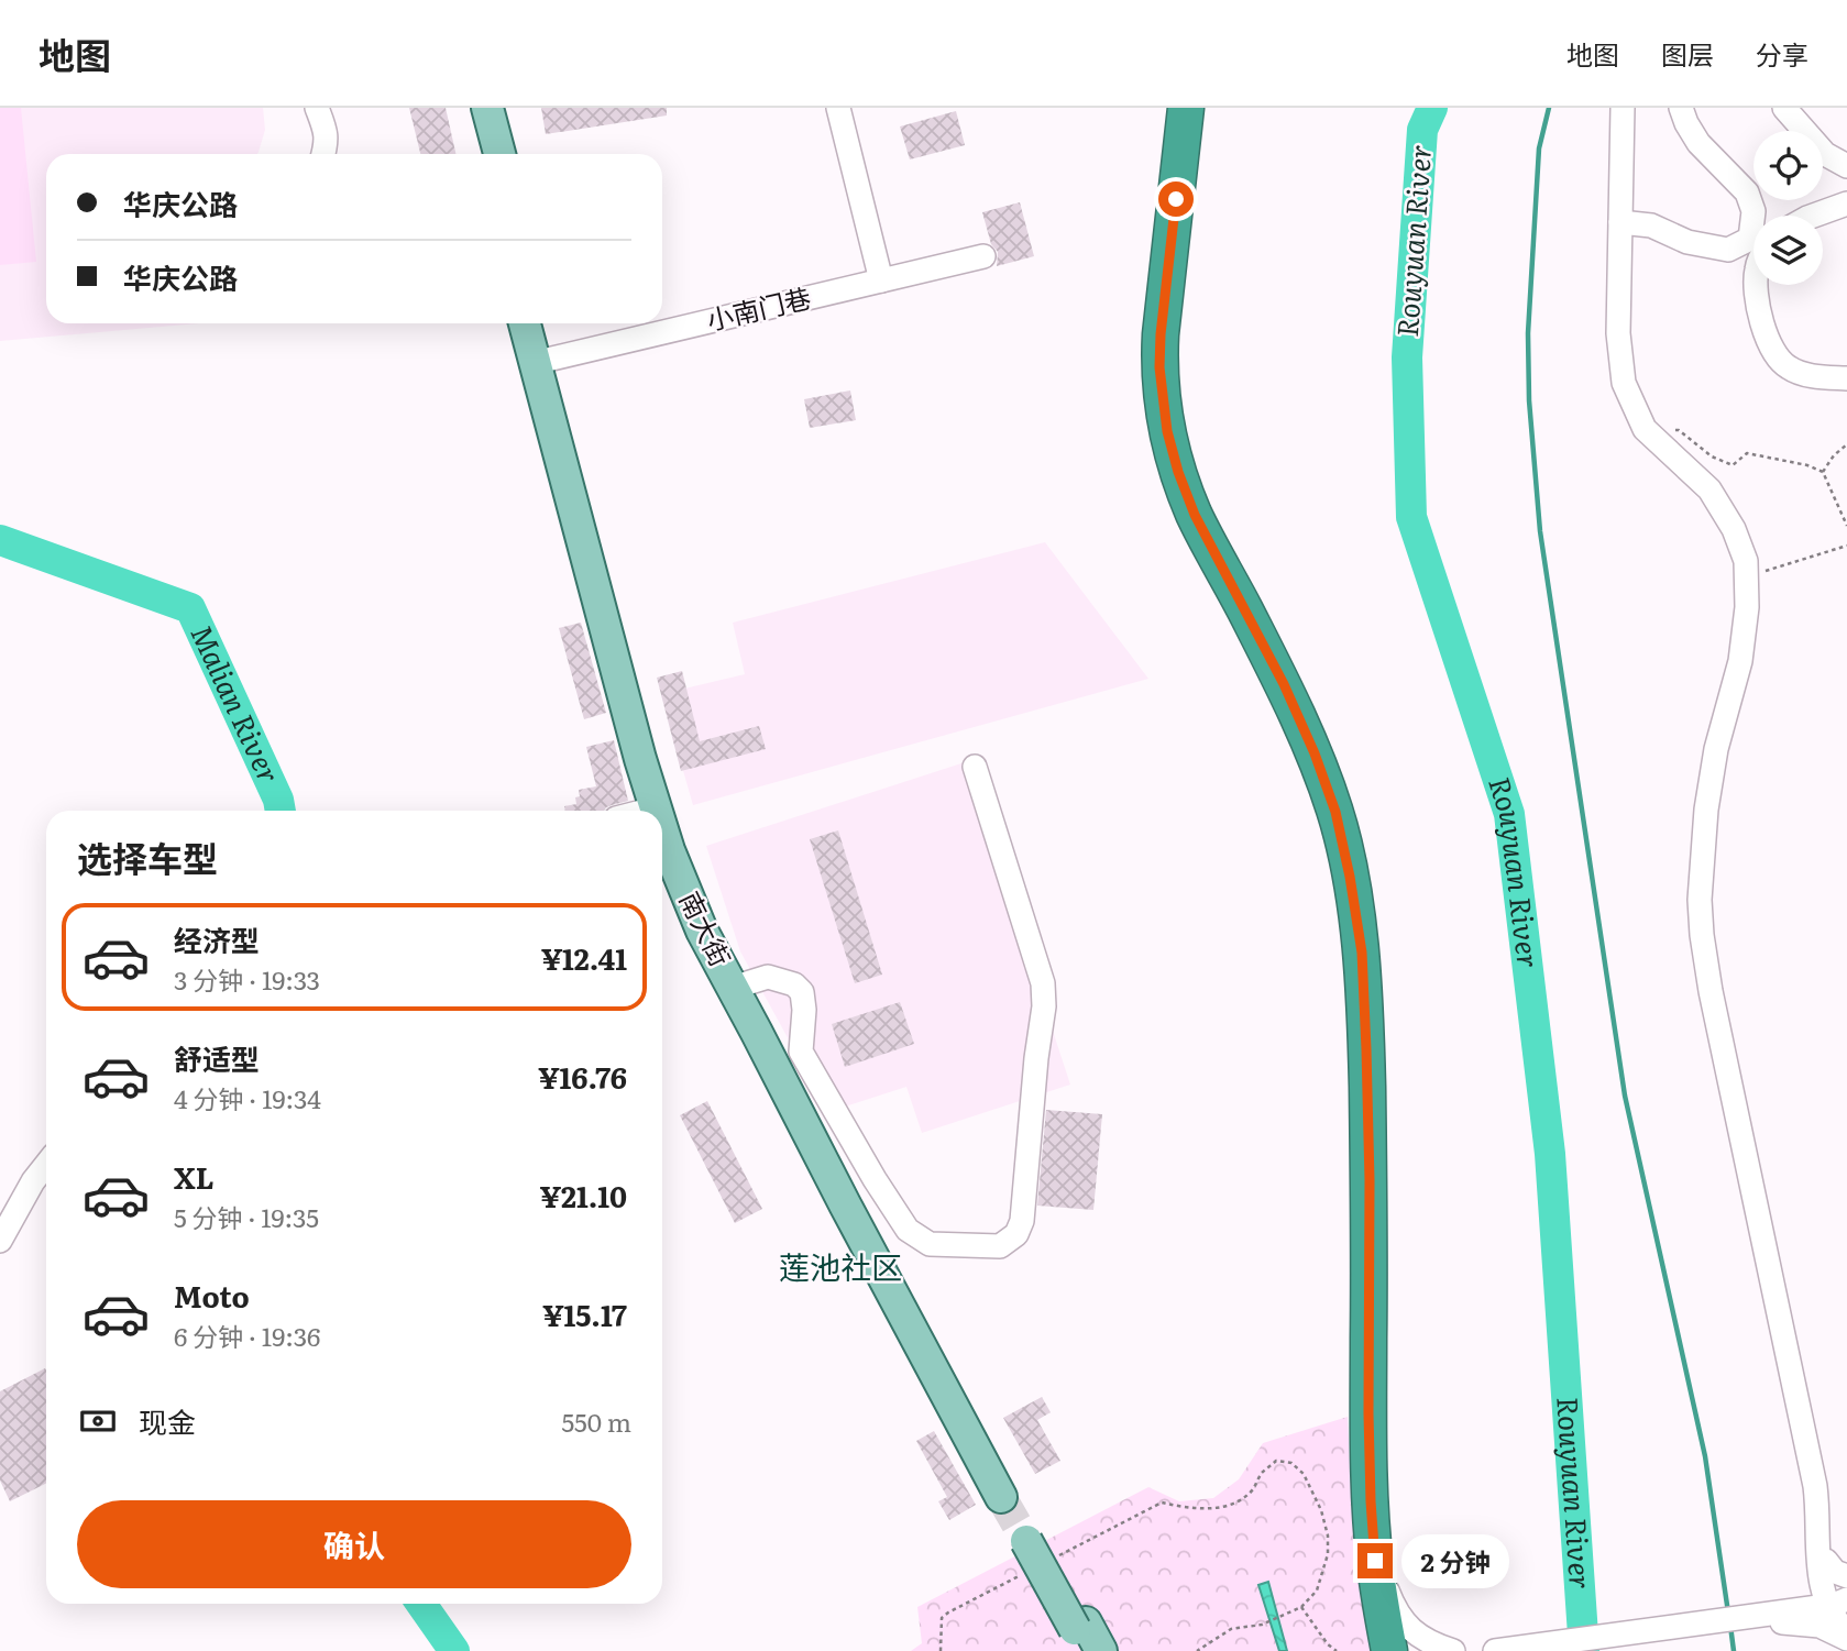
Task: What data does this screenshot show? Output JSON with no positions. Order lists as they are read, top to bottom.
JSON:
{
  "streets": {
    "main road": ["南大街"],
    "street": ["小南门巷"]
  },
  "crossings": [
    ["小南门巷", "南大街"]
  ],
  "districts": ["莲池社区"],
  "water": ["Rouyuan River", "Malian River"],
  "page": {
    "header": "地图",
    "nav": ["地图", "图层", "分享"],
    "banner": ["华庆公路", "华庆公路"],
    "heading": "选择车型",
    "list": [
      {
        "name": "经济型",
        "note": "3 分钟 · 19:33",
        "value": "¥12.41"
      },
      {
        "name": "舒适型",
        "note": "4 分钟 · 19:34",
        "value": "¥16.76"
      },
      {
        "name": "XL",
        "note": "5 分钟 · 19:35",
        "value": "¥21.10"
      },
      {
        "name": "Moto",
        "note": "6 分钟 · 19:36",
        "value": "¥15.17"
      }
    ],
    "pay": ["现金", "550 m"],
    "buttons": "确认",
    "bubble": "2 分钟"
  }
}
